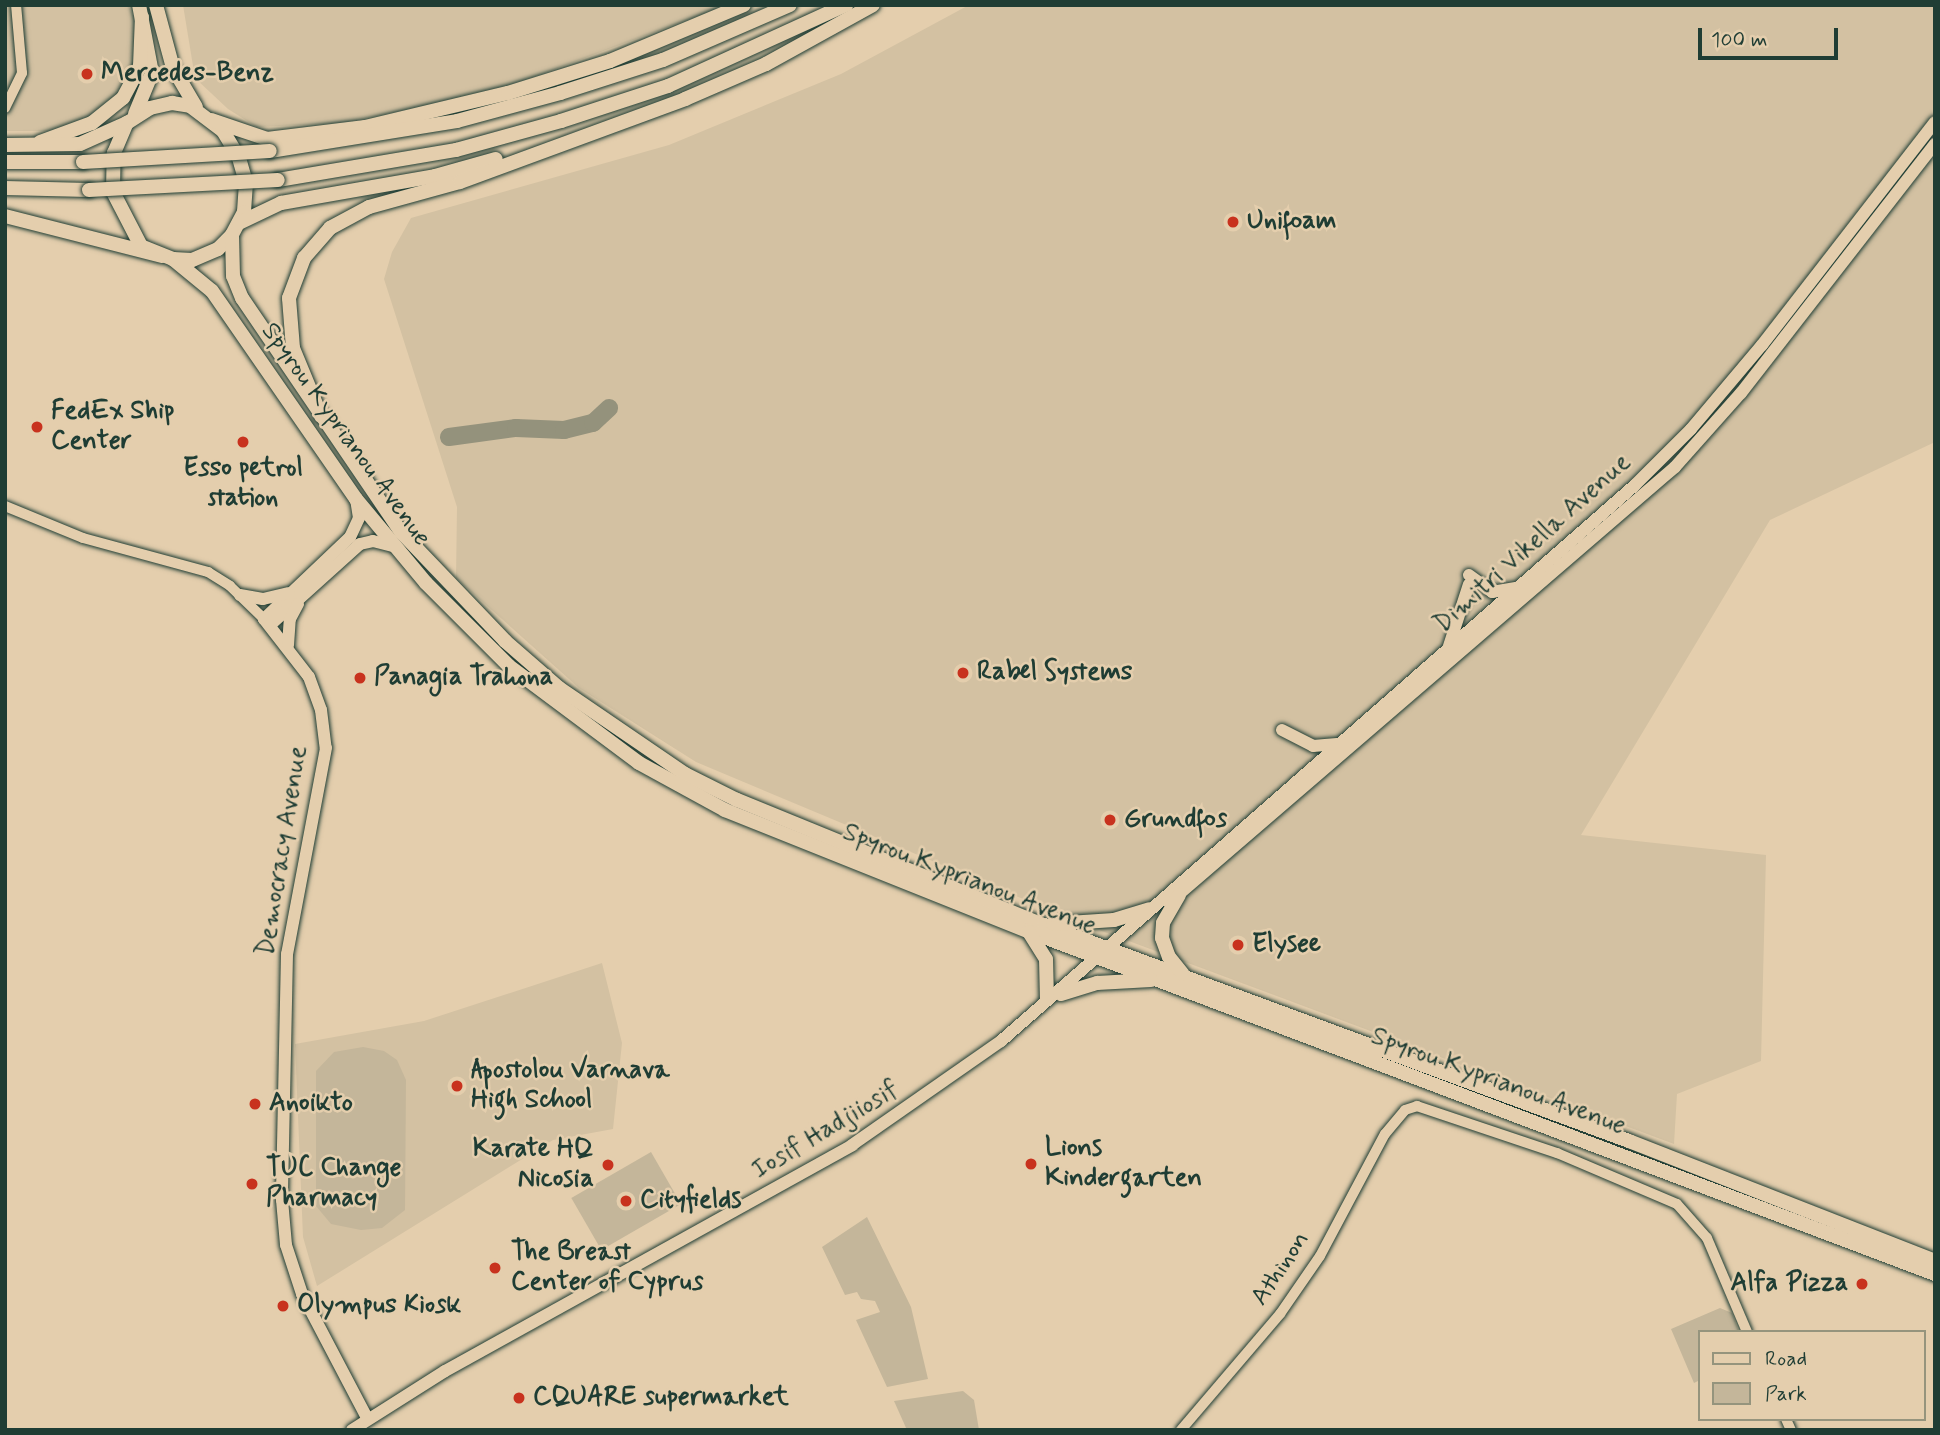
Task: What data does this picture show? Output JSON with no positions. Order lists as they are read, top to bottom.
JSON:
{
  "streets": {
    "main road": [
      "Spyrou Kyprianou Avenue",
      "Dimitri Vikella Avenue",
      "Democracy Avenue",
      "Iosif Hadjiiosif"
    ],
    "street": ["Athinon"]
  },
  "crossings": [
    ["Spyrou Kyprianou Avenue", "Dimitri Vikella Avenue"],
    ["Spyrou Kyprianou Avenue", "Iosif Hadjiiosif"],
    ["Dimitri Vikella Avenue", "Iosif Hadjiiosif"],
    ["Democracy Avenue", "Iosif Hadjiiosif"]
  ],
  "places": [
    "Mercedes-Benz",
    "Unifoam",
    "FedEx Ship Center",
    "Esso petrol station",
    "Rabel Systems",
    "Panagia Trahona",
    "Grundfos",
    "Elysee",
    "Apostolou Varnava High School",
    "Anoikto",
    "Lions Kindergarten",
    "Karate HQ Nicosia",
    "TUC Change Pharmacy",
    "Cityfields",
    "The Breast Center of Cyprus",
    "Alfa Pizza",
    "Olympus Kiosk",
    "CQUARE supermarket"
  ],
  "legend": ["Road", "Park"],
  "scale_bar": "100 m"
}
